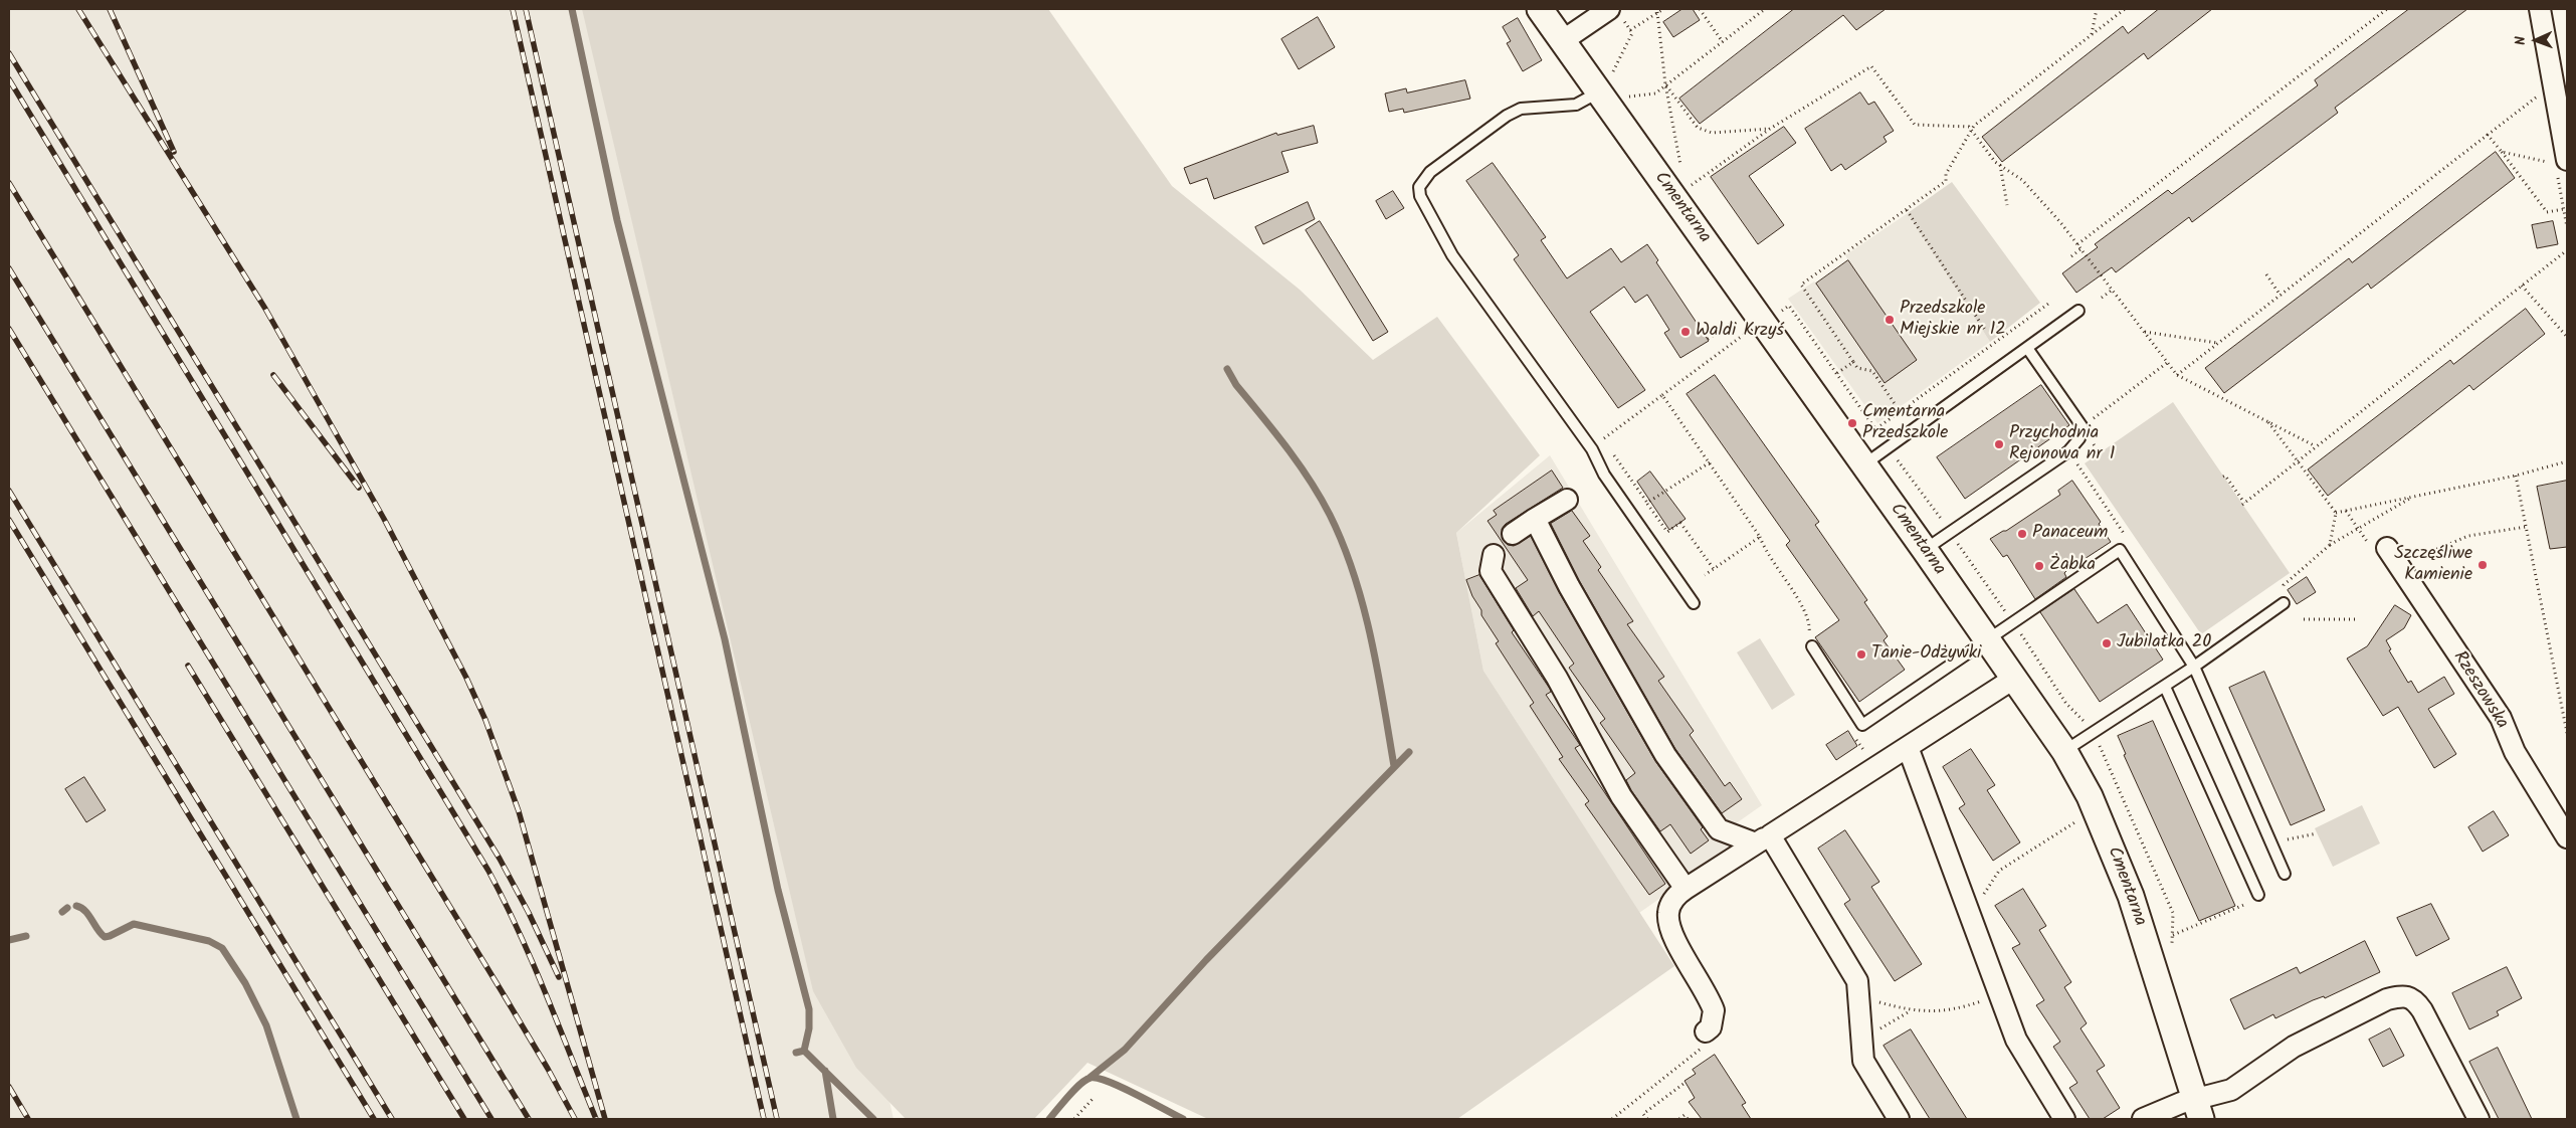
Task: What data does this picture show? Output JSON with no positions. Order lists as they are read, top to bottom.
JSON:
{
  "streets": {
    "street": ["Cmentarna", "Rzeszowska"]
  },
  "places": [
    "Przedszkole Miejskie nr 12",
    "Waldi Krzyś",
    "Cmentarna Przedszkole",
    "Przychodnia Rejonowa nr 1",
    "Panaceum",
    "Szczęśliwe Kamienie",
    "Żabka",
    "Jubilatka 20",
    "Tanie-Odżywki"
  ],
  "north": "left"
}
